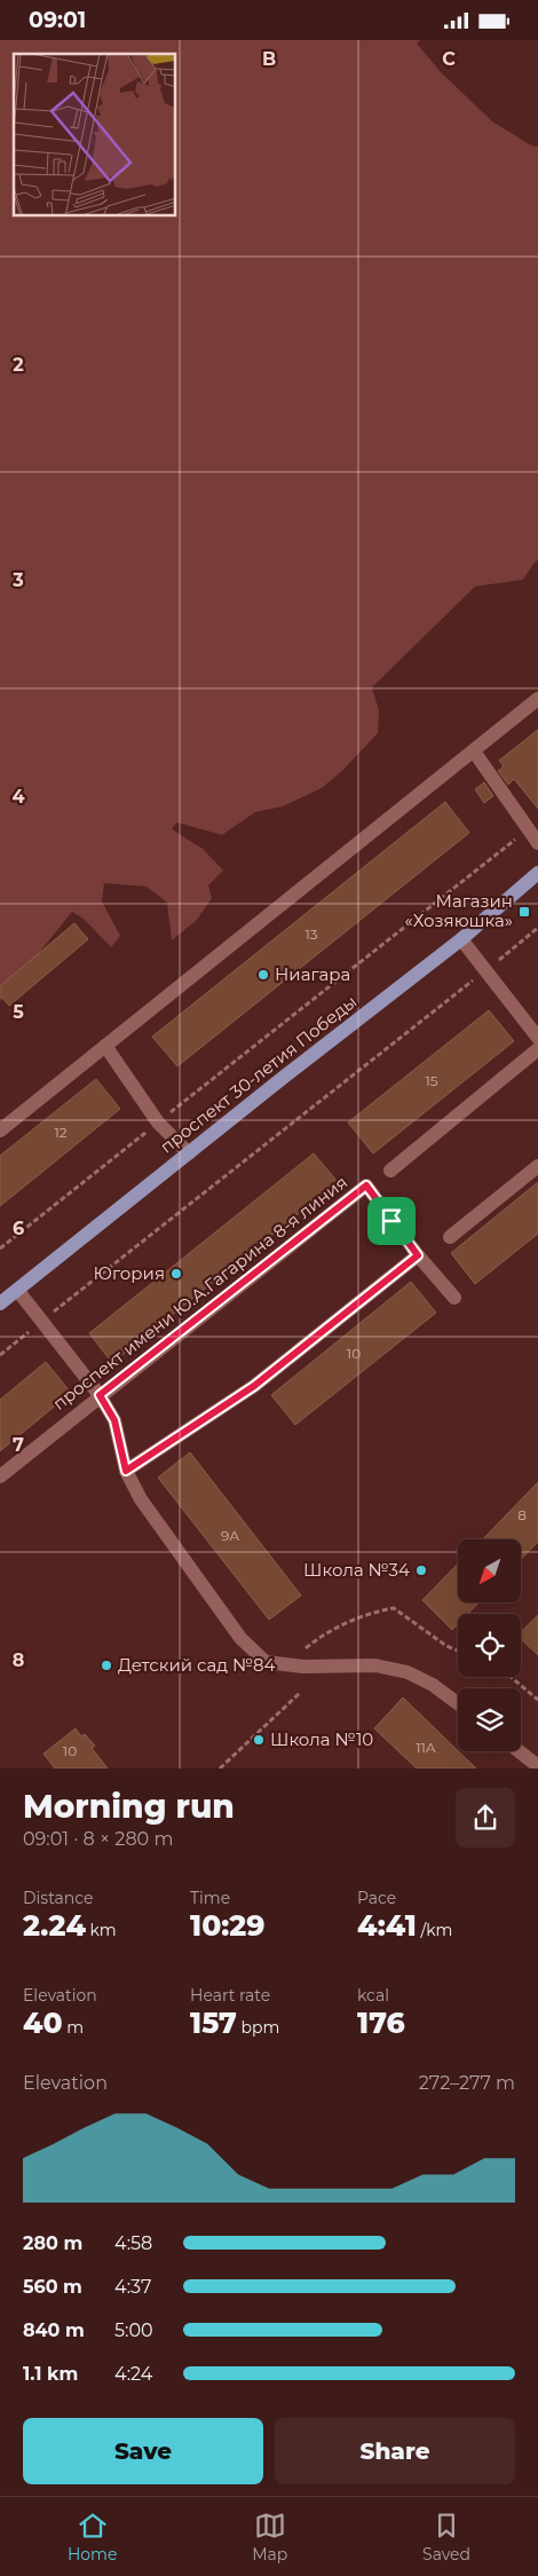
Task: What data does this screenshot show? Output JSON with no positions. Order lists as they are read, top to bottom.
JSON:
{
  "streets": {
    "main road": ["проспект 30-летия Победы"],
    "street": ["проспект имени Ю.А.Гагарина 8-я линия"]
  },
  "places": {
    "transit": ["Магазин «Хозяюшка»"],
    "other": [
      "Ниагара",
      "Югория",
      "Школа №34",
      "Детский сад №84",
      "Школа №10"
    ]
  },
  "house_numbers": [
    "13",
    "15",
    "12",
    "10",
    "8",
    "9А",
    "11А",
    "10"
  ],
  "north": "bottom left",
  "page": {
    "status": "09:01",
    "heading": ["Morning run", "09:01 · 8 × 280 m"],
    "stats": [
      ["Distance", "2.24 km"],
      ["Time", "10:29"],
      ["Pace", "4:41 /km"],
      ["Elevation", "40 m"],
      ["Heart rate", "157 bpm"],
      ["kcal", "176"]
    ],
    "chart": ["Elevation", "272–277 m"],
    "list": [
      {
        "name": "280 m",
        "note": "4:58"
      },
      {
        "name": "560 m",
        "note": "4:37"
      },
      {
        "name": "840 m",
        "note": "5:00"
      },
      {
        "name": "1.1 km",
        "note": "4:24"
      }
    ],
    "buttons": ["Save", "Share"],
    "tabs": ["Home", "Map", "Saved"]
  },
  "grid": {
    "columns": ["B", "C"],
    "rows": [
      "2",
      "3",
      "4",
      "5",
      "6",
      "7",
      "8"
    ]
  }
}
